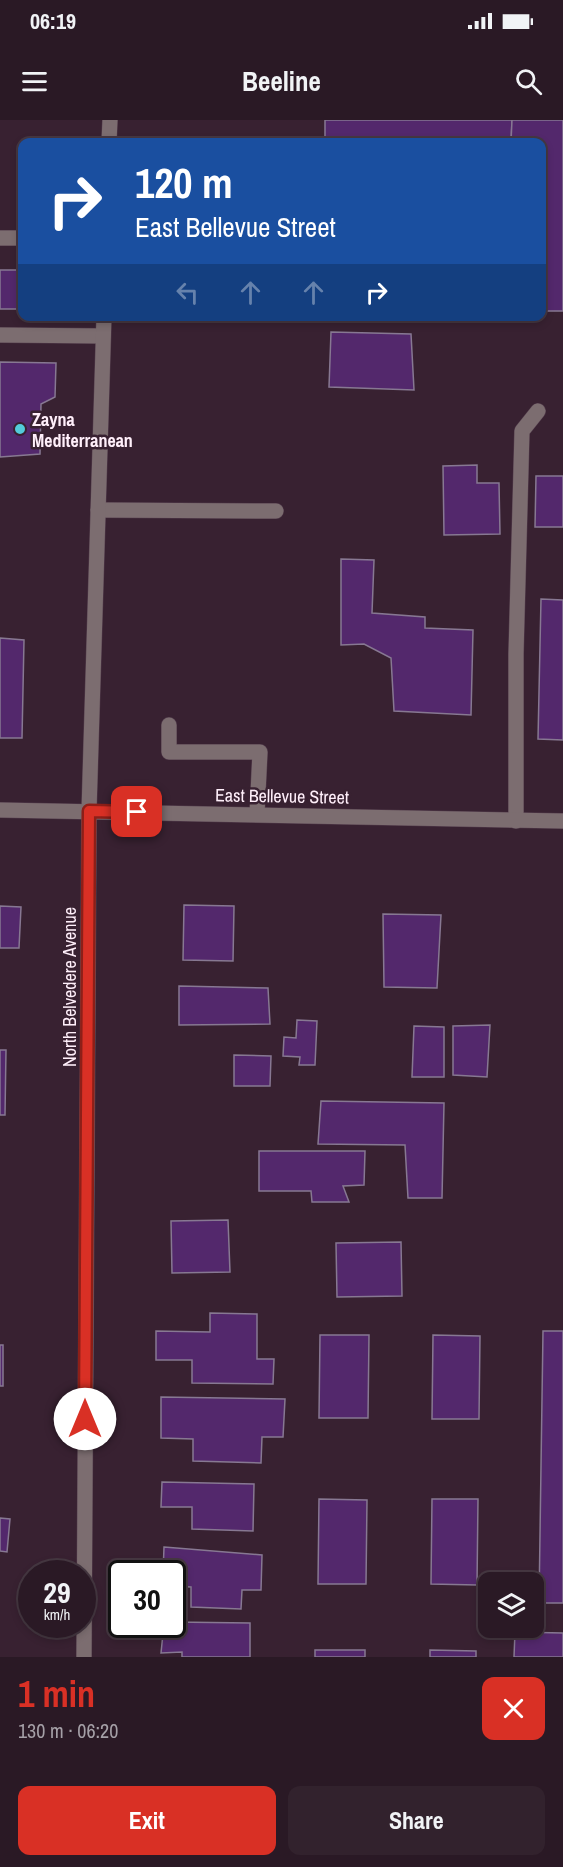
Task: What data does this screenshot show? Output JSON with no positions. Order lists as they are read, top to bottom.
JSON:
{
  "streets": {
    "street": ["East Bellevue Street", "North Belvedere Avenue"]
  },
  "crossings": [
    ["East Bellevue Street", "North Belvedere Avenue"]
  ],
  "places": ["Zayna Mediterranean"],
  "page": {
    "status": "06:19",
    "header": "Beeline",
    "turn": ["120 m", "East Bellevue Street"],
    "speed": "29 km/h",
    "limit": "30",
    "heading": ["1 min", "130 m · 06:20"],
    "buttons": ["Exit", "Share"]
  }
}
